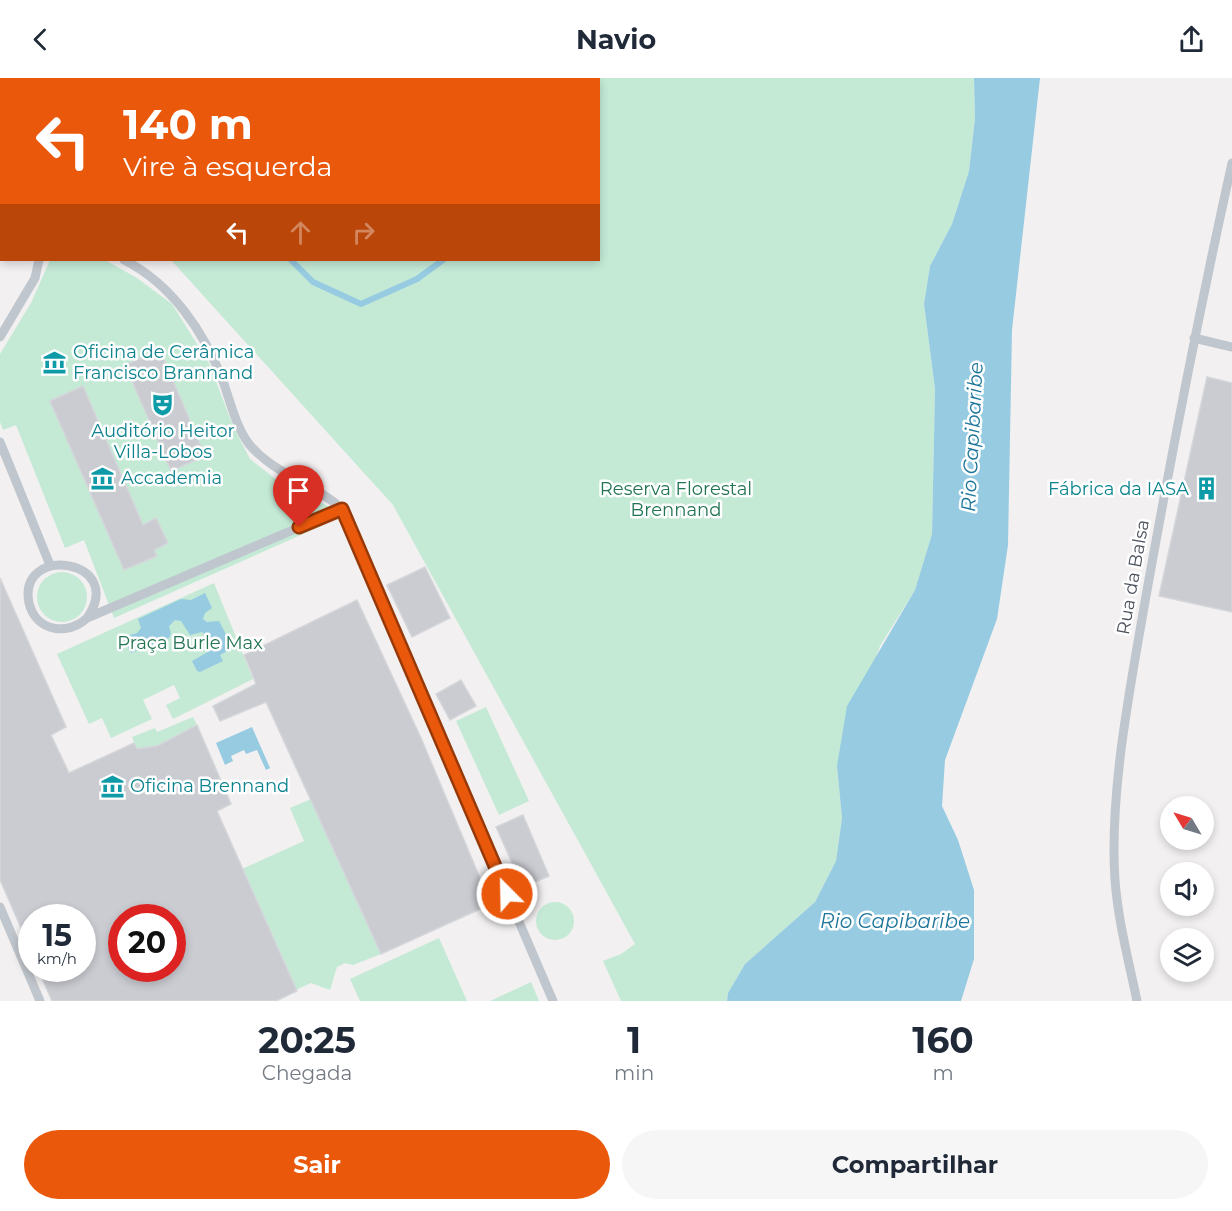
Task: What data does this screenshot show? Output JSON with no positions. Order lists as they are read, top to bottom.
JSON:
{
  "streets": {
    "lane": ["Rua da Balsa"]
  },
  "water": ["Rio Capibaribe"],
  "parks": ["Reserva Florestal Brennand", "Praça Burle Max"],
  "places": {
    "museum": ["Oficina de Cerâmica Francisco Brannand", "Accademia", "Oficina Brennand"],
    "theatre": ["Auditório Heitor Villa-Lobos"],
    "building": ["Fábrica da IASA"]
  },
  "north": "top left",
  "page": {
    "header": "Navio",
    "turn": ["140 m", "Vire à esquerda"],
    "speed": "15 km/h",
    "limit": "20",
    "eta": [
      "20:25",
      "Chegada",
      "1",
      "min",
      "160",
      "m"
    ],
    "buttons": ["Sair", "Compartilhar"]
  }
}
